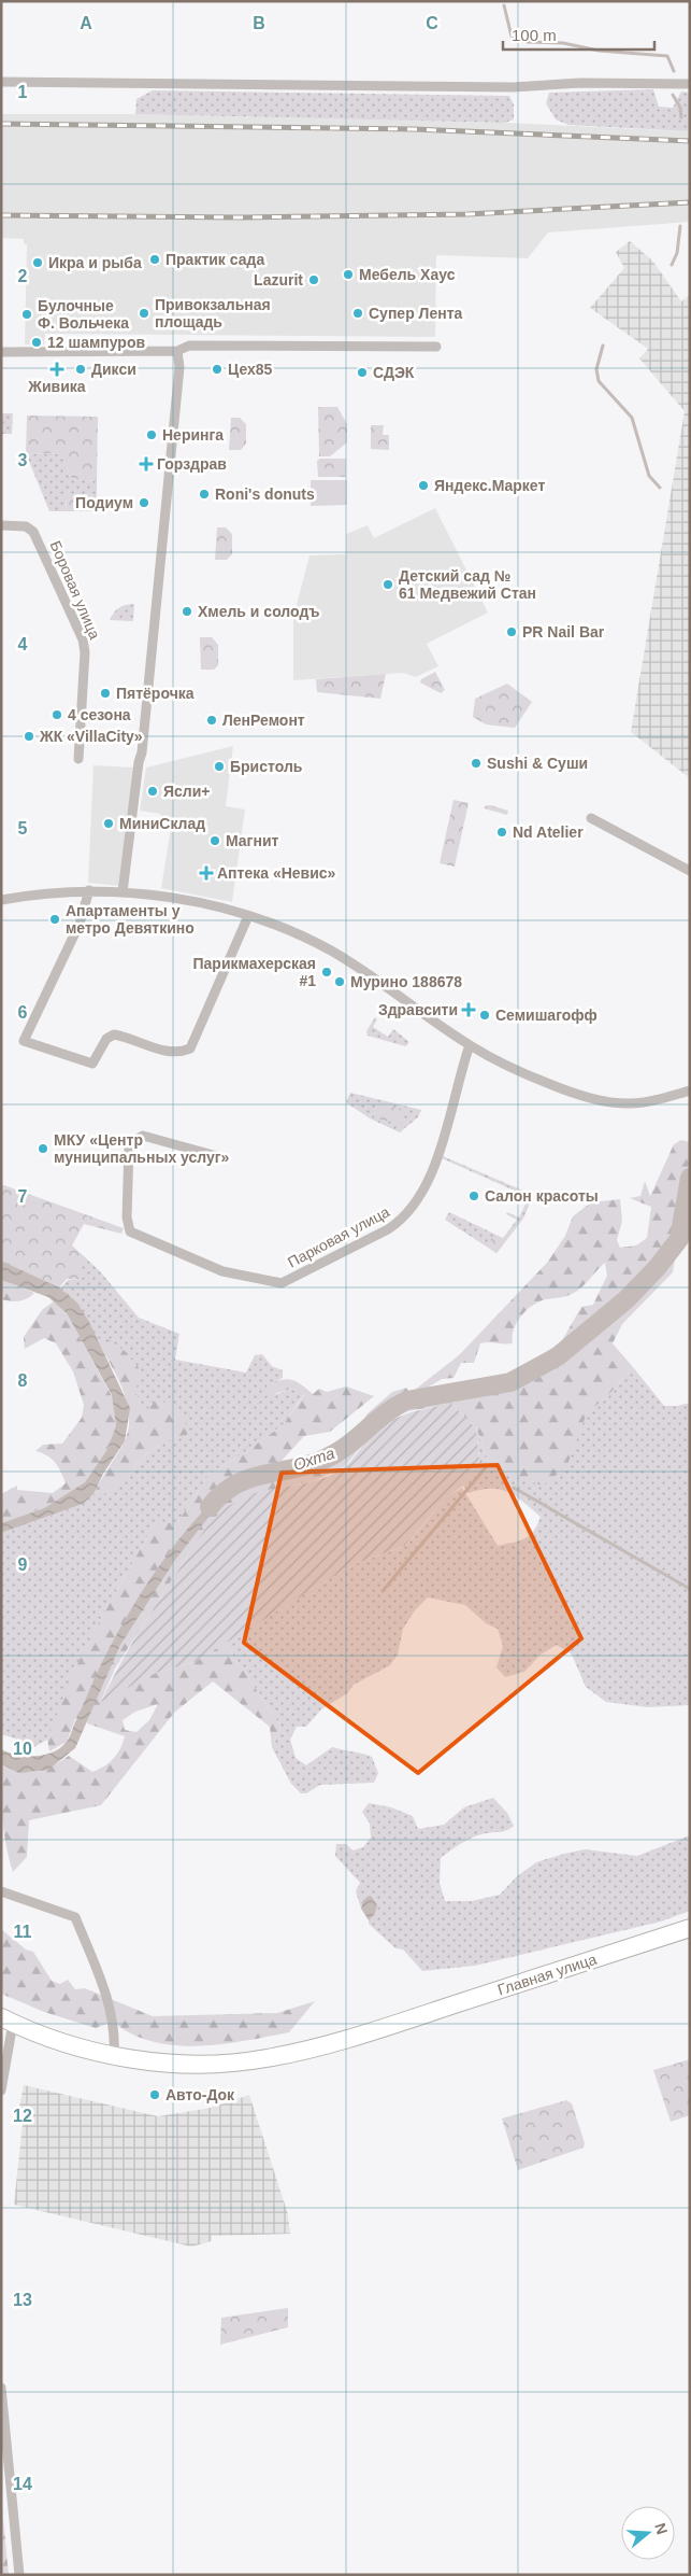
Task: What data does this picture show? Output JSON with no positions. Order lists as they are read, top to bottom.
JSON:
{
  "streets": {
    "main road": ["Главная улица"],
    "street": ["Боровая улица", "Парковая улица"]
  },
  "water": ["Охта"],
  "places": {
    "other": [
      "Практик сада",
      "Икра и рыба",
      "Мебель Хаус",
      "Lazurit",
      "Привокзальная площадь",
      "Супер Лента",
      "Булочные Ф. Вольчека",
      "12 шампуров",
      "Дикси",
      "Цех85",
      "СДЭК",
      "Неринга",
      "Яндекс.Маркет",
      "Roni's donuts",
      "Подиум",
      "Детский сад № 61 Медвежий Стан",
      "Хмель и солодъ",
      "PR Nail Bar",
      "Пятёрочка",
      "4 сезона",
      "ЛенРемонт",
      "ЖК «VillaCity»",
      "Sushi & Суши",
      "Бристоль",
      "Ясли+",
      "МиниСклад",
      "Nd Atelier",
      "Магнит",
      "Апартаменты у метро Девяткино",
      "Парикмахерская #1",
      "Мурино 188678",
      "Семишагофф",
      "МКУ «Центр муниципальных услуг»",
      "Салон красоты",
      "Авто-Док"
    ],
    "health": [
      "Живика",
      "Горздрав",
      "Аптека «Невис»",
      "Здравсити"
    ]
  },
  "scale_bar": "100 m",
  "north": "right",
  "grid": {
    "columns": ["A", "B", "C"],
    "rows": [
      "1",
      "2",
      "3",
      "4",
      "5",
      "6",
      "7",
      "8",
      "9",
      "10",
      "11",
      "12",
      "13",
      "14"
    ]
  }
}
